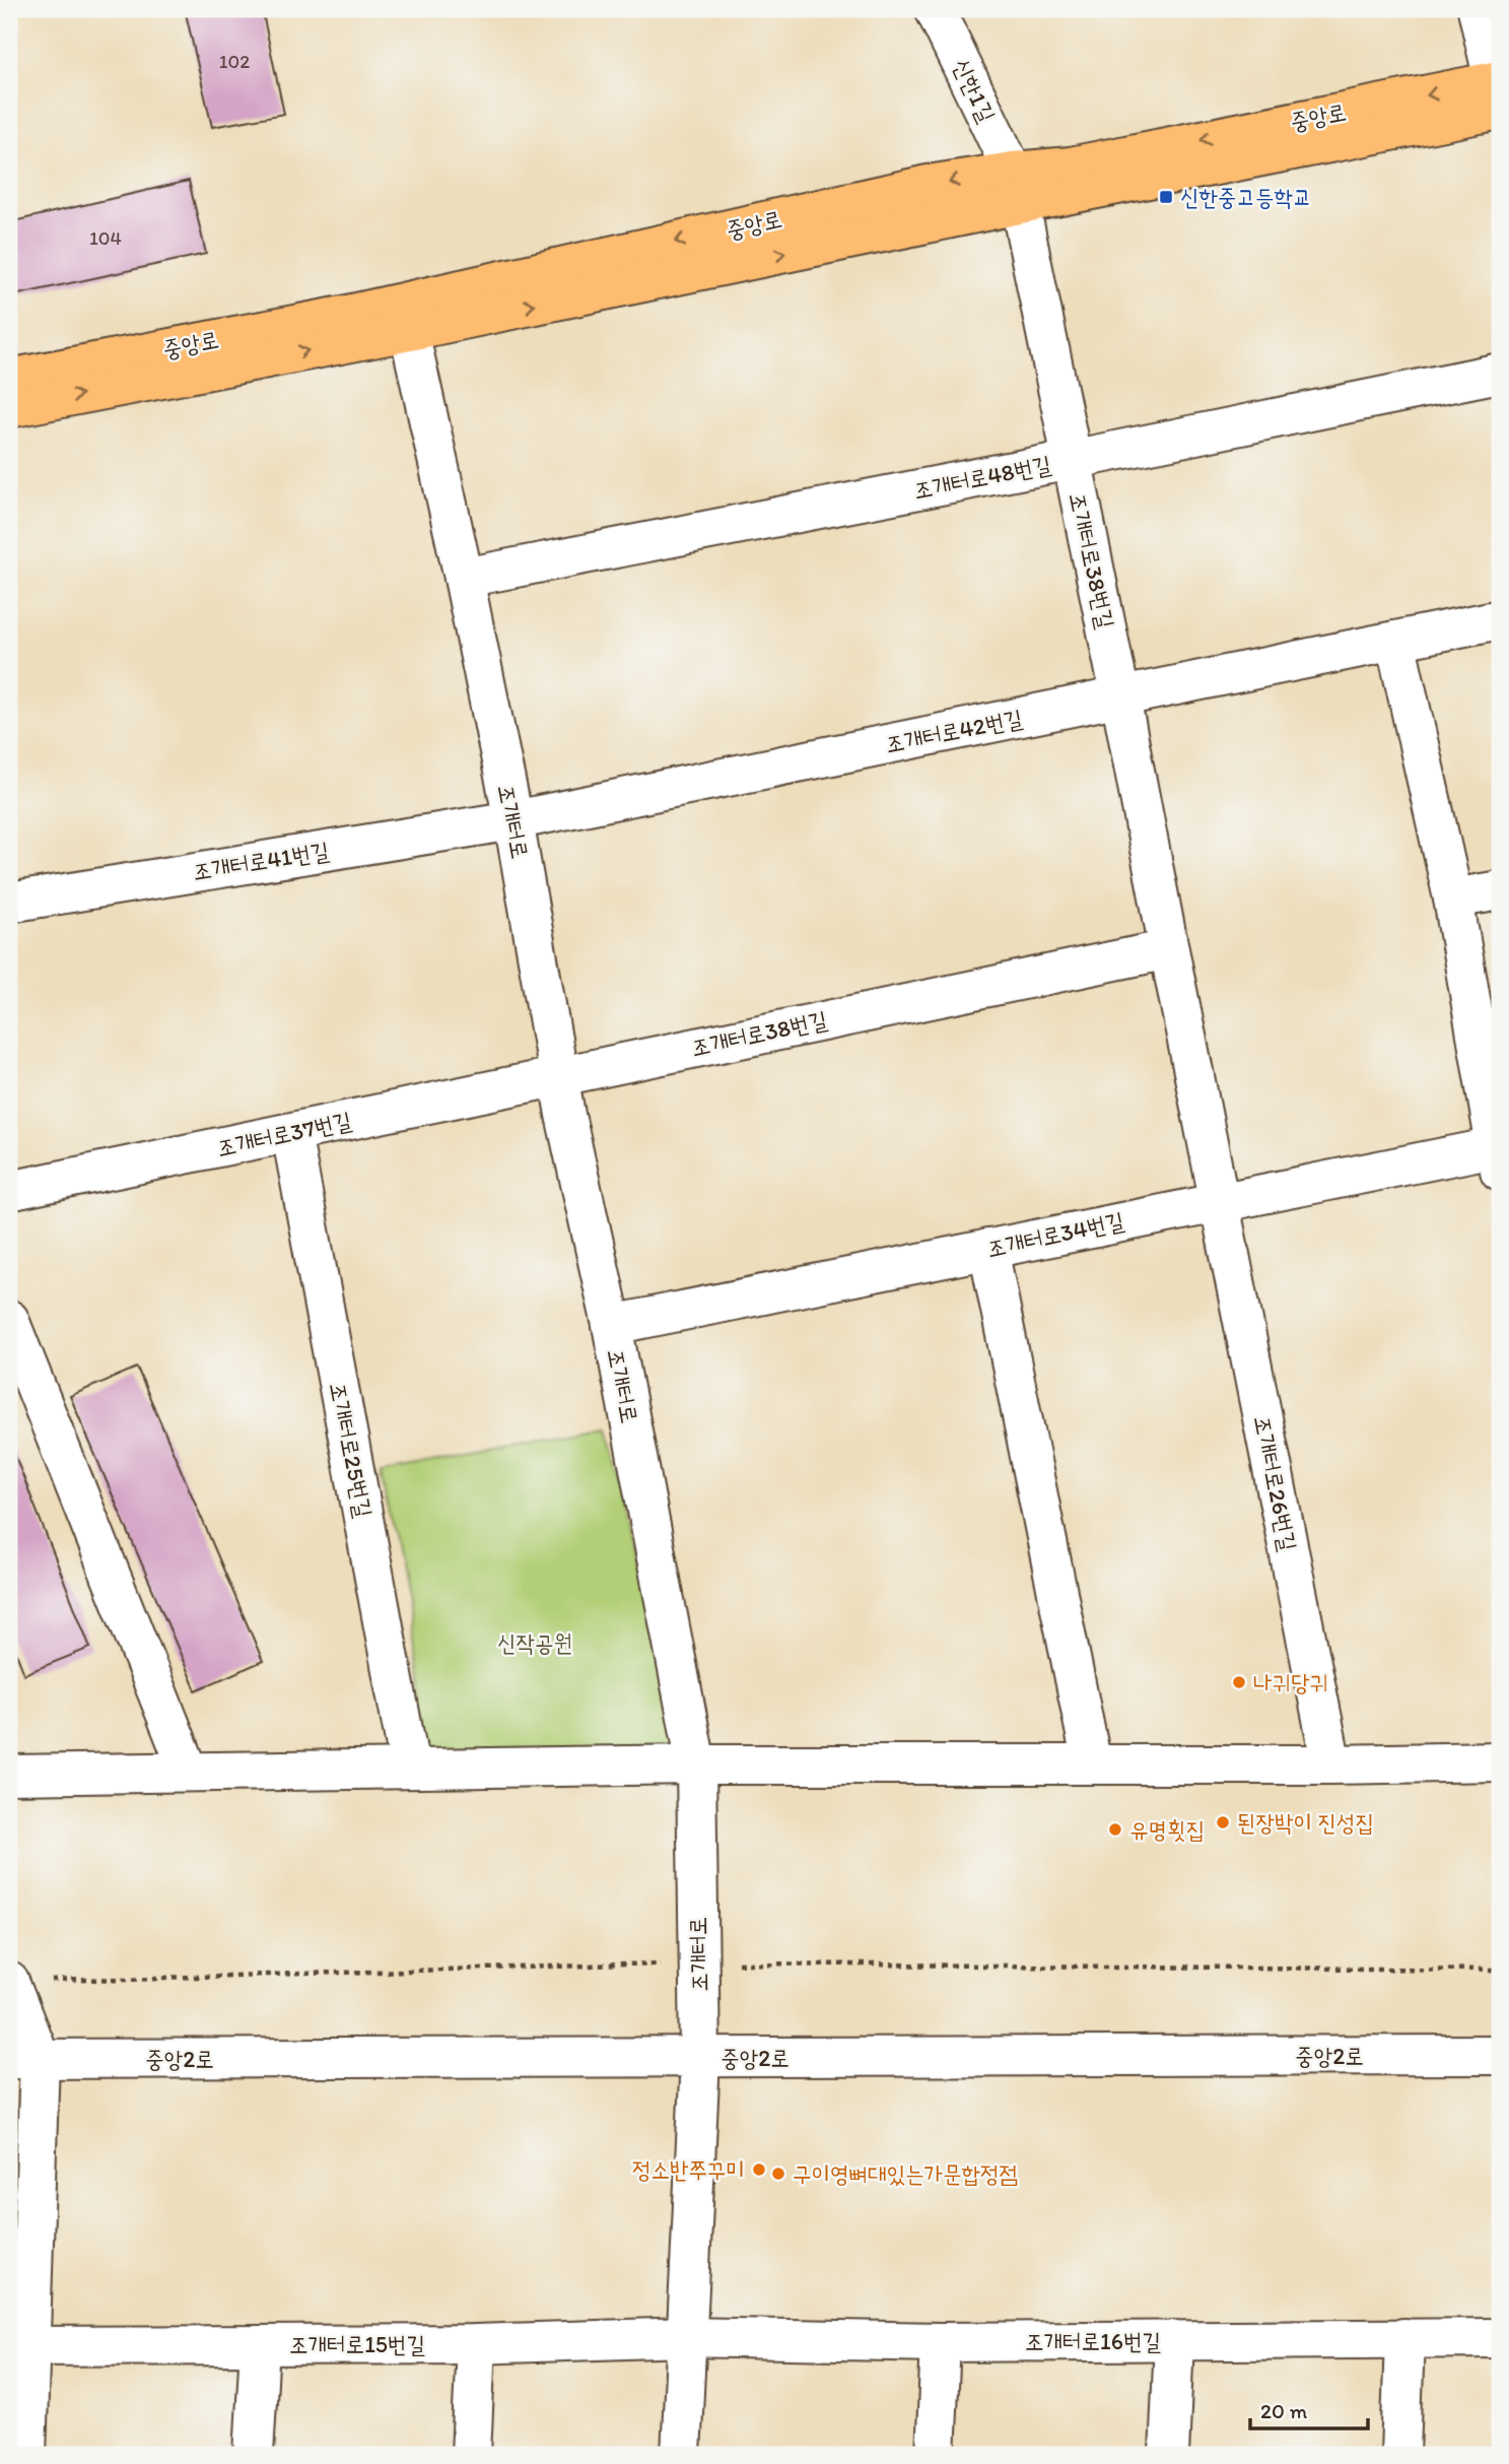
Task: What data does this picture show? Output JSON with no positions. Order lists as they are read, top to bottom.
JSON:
{
  "streets": {
    "main road": ["중앙로"],
    "street": [
      "신한1길",
      "조개터로48번길",
      "조개터로38번길",
      "조개터로42번길",
      "조개터로",
      "조개터로41번길",
      "조개터로37번길",
      "조개터로34번길",
      "조개터로25번길",
      "조개터로26번길",
      "중앙2로",
      "조개터로16번길",
      "조개터로15번길"
    ]
  },
  "crossings": [
    ["신한1길", "중앙로"],
    ["신한1길", "조개터로38번길"],
    ["중앙로", "조개터로38번길"],
    ["중앙로", "조개터로"],
    ["조개터로48번길", "조개터로38번길"],
    ["조개터로48번길", "조개터로"],
    ["조개터로38번길", "조개터로42번길"],
    ["조개터로38번길", "조개터로"],
    ["조개터로38번길", "조개터로37번길"],
    ["조개터로38번길", "조개터로34번길"],
    ["조개터로38번길", "조개터로26번길"],
    ["조개터로42번길", "조개터로"],
    ["조개터로42번길", "조개터로41번길"],
    ["조개터로", "조개터로41번길"],
    ["조개터로", "조개터로37번길"],
    ["조개터로", "조개터로34번길"],
    ["조개터로", "중앙2로"],
    ["조개터로", "조개터로16번길"],
    ["조개터로", "조개터로15번길"],
    ["조개터로37번길", "조개터로25번길"],
    ["조개터로34번길", "조개터로26번길"],
    ["조개터로16번길", "조개터로15번길"]
  ],
  "parks": ["신작공원"],
  "places": {
    "transit": ["신한중고등학교"],
    "other": [
      "나귀당귀",
      "된장박이 진성집",
      "유명횟집",
      "정소반쭈꾸미",
      "구이영뼈대있는가문합정점"
    ]
  },
  "house_numbers": ["102", "104"],
  "scale_bar": "20 m"
}
